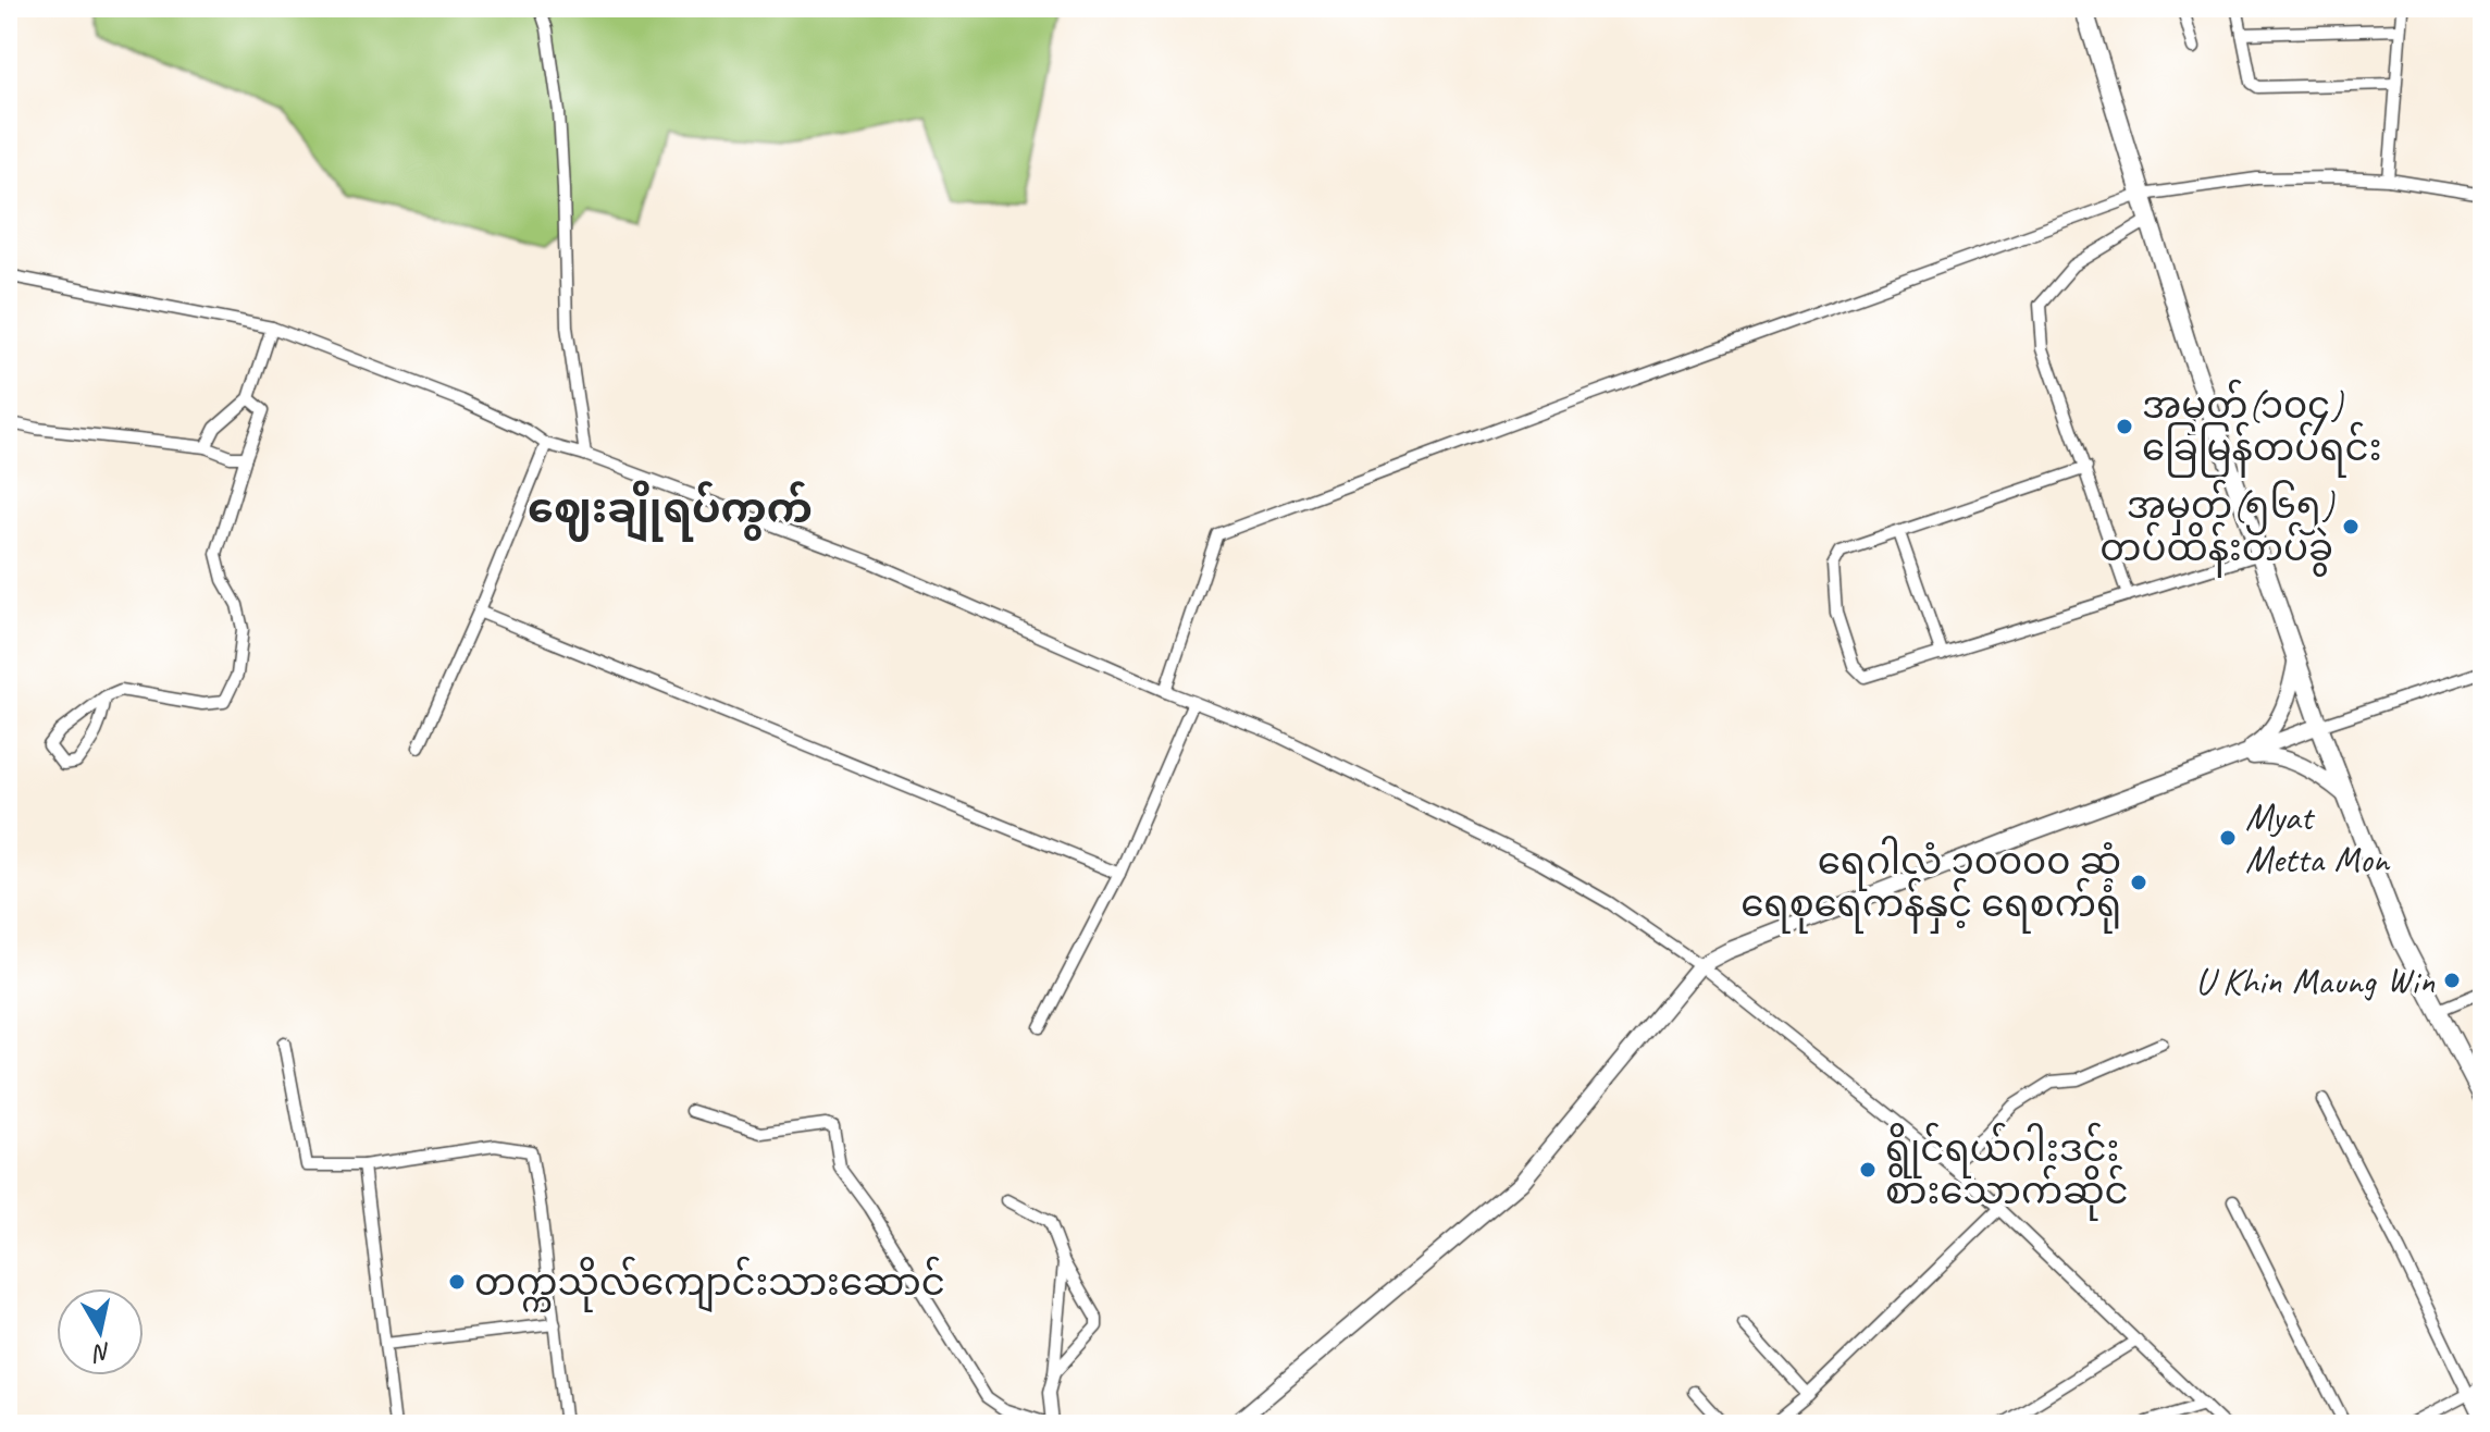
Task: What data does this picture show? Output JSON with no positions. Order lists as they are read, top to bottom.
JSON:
{
  "districts": ["ဈေးချိုရပ်ကွက်"],
  "places": [
    "အမှတ်(၁၀၄) ခြေမြန်တပ်ရင်း",
    "အမှတ်(၅၆၅) တပ်ထိန်းတပ်ခွဲ",
    "Myat Metta Mon",
    "ရေဂါလံ ၁၀၀၀၀ ဆံ့ ရေစုရေကန်နှင့် ရေစက်ရုံ",
    "U Khin Maung Win",
    "ရွိုင်ရယ်ဂါးဒင်း စားသောက်ဆိုင်",
    "တက္ကသိုလ်ကျောင်းသားဆောင်"
  ],
  "north": "bottom"
}
